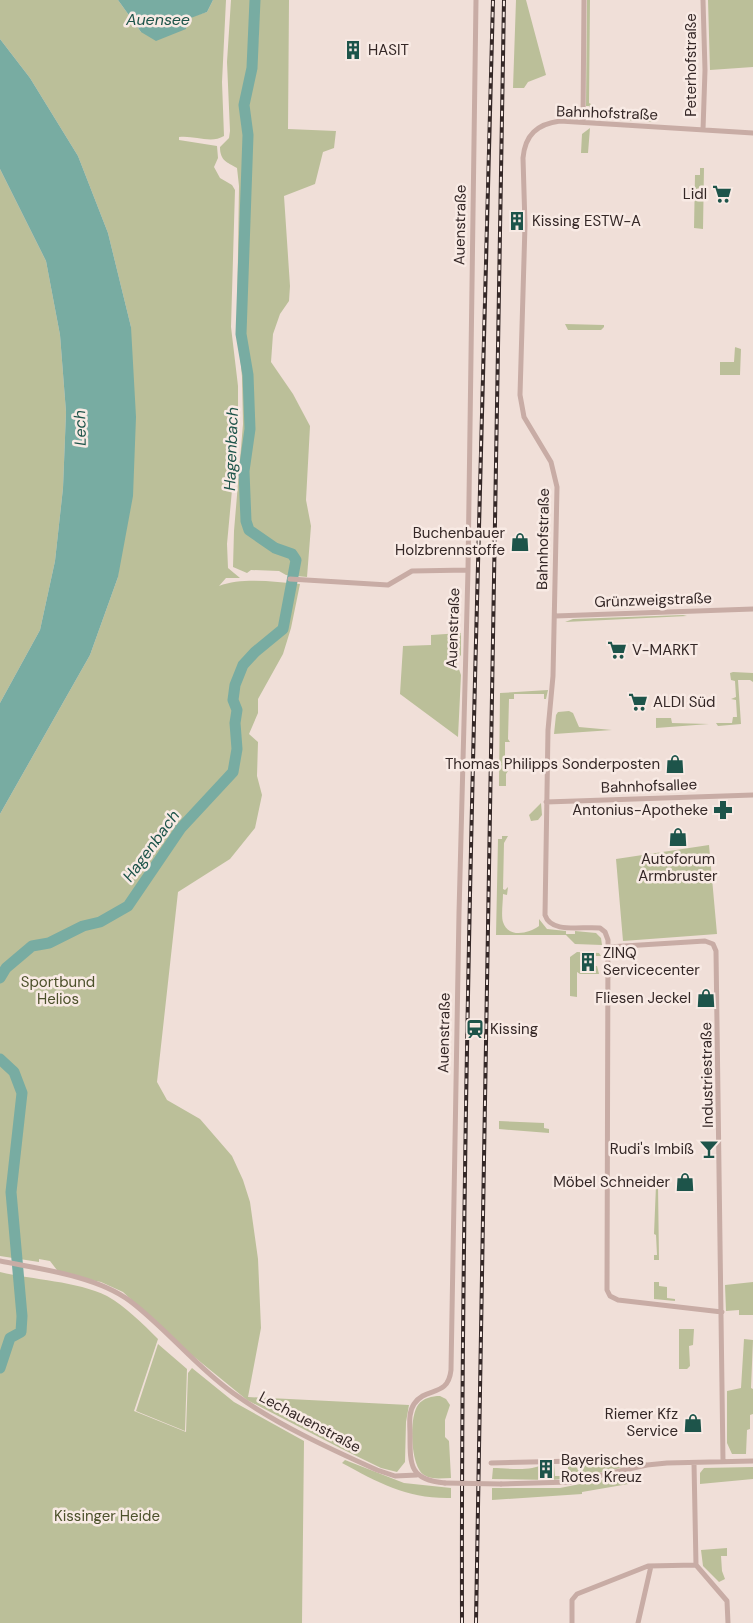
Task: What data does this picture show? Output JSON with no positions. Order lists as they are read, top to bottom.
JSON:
{
  "streets": {
    "street": [
      "Peterhofstraße",
      "Bahnhofstraße",
      "Auenstraße",
      "Grünzweigstraße",
      "Bahnhofsallee",
      "Industriestraße",
      "Lechauenstraße"
    ]
  },
  "crossings": [
    ["Peterhofstraße", "Bahnhofstraße"],
    ["Bahnhofstraße", "Grünzweigstraße"],
    ["Bahnhofstraße", "Bahnhofsallee"],
    ["Bahnhofstraße", "Industriestraße"],
    ["Auenstraße", "Lechauenstraße"],
    ["Industriestraße", "Lechauenstraße"]
  ],
  "water": ["Auensee", "Lech", "Hagenbach"],
  "parks": ["Sportbund Helios", "Kissinger Heide"],
  "places": {
    "building": [
      "HASIT",
      "Kissing ESTW-A",
      "ZINQ Servicecenter",
      "Bayerisches Rotes Kreuz"
    ],
    "supermarket": ["Lidl", "V-MARKT", "ALDI Süd"],
    "shop": [
      "Buchenbauer Holzbrennstoffe",
      "Thomas Philipps Sonderposten",
      "Autoforum Armbruster",
      "Fliesen Jeckel",
      "Möbel Schneider",
      "Riemer Kfz Service"
    ],
    "pharmacy": ["Antonius-Apotheke"],
    "station": ["Kissing"],
    "bar": ["Rudi's Imbiß"]
  }
}
